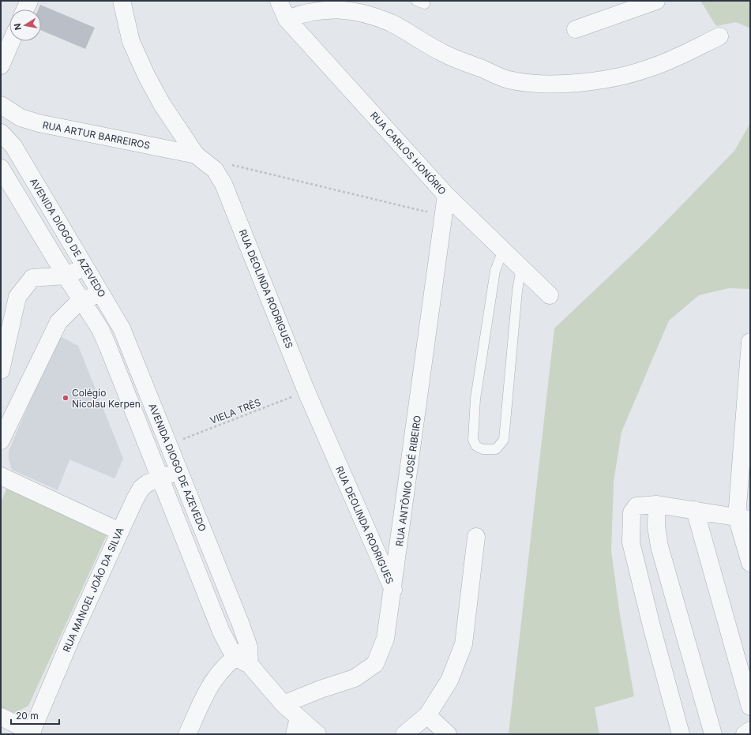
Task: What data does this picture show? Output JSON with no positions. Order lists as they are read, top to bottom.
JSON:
{
  "streets": {
    "street": [
      "RUA ARTUR BARREIROS",
      "RUA CARLOS HONÓRIO",
      "AVENIDA DIOGO DE AZEVEDO",
      "RUA DEOLINDA RODRIGUES",
      "RUA ANTÔNIO JOSÉ RIBEIRO",
      "RUA MANOEL JOÃO DA SILVA"
    ],
    "path": ["VIELA TRÊS"]
  },
  "crossings": [
    ["RUA ARTUR BARREIROS", "RUA DEOLINDA RODRIGUES"],
    ["RUA CARLOS HONÓRIO", "RUA ANTÔNIO JOSÉ RIBEIRO"],
    ["AVENIDA DIOGO DE AZEVEDO", "VIELA TRÊS"],
    ["AVENIDA DIOGO DE AZEVEDO", "RUA ANTÔNIO JOSÉ RIBEIRO"],
    ["AVENIDA DIOGO DE AZEVEDO", "RUA MANOEL JOÃO DA SILVA"],
    ["RUA DEOLINDA RODRIGUES", "VIELA TRÊS"],
    ["RUA DEOLINDA RODRIGUES", "RUA ANTÔNIO JOSÉ RIBEIRO"]
  ],
  "places": ["Colégio Nicolau Kerpen"],
  "scale_bar": "20 m",
  "north": "left"
}
